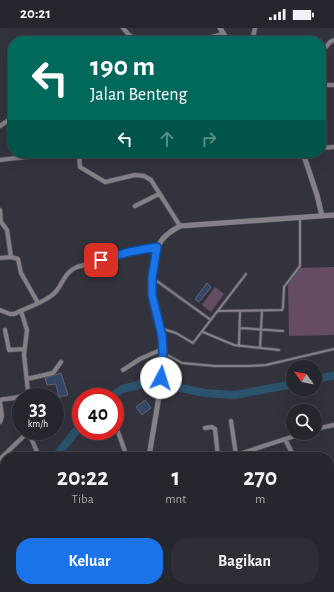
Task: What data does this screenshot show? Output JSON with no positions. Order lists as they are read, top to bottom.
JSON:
{
  "north": "top left",
  "page": {
    "status": "20:21",
    "turn": ["190 m", "Jalan Benteng"],
    "speed": "33 km/h",
    "limit": "40",
    "eta": [
      "20:22",
      "Tiba",
      "1",
      "mnt",
      "270",
      "m"
    ],
    "buttons": ["Keluar", "Bagikan"]
  }
}
